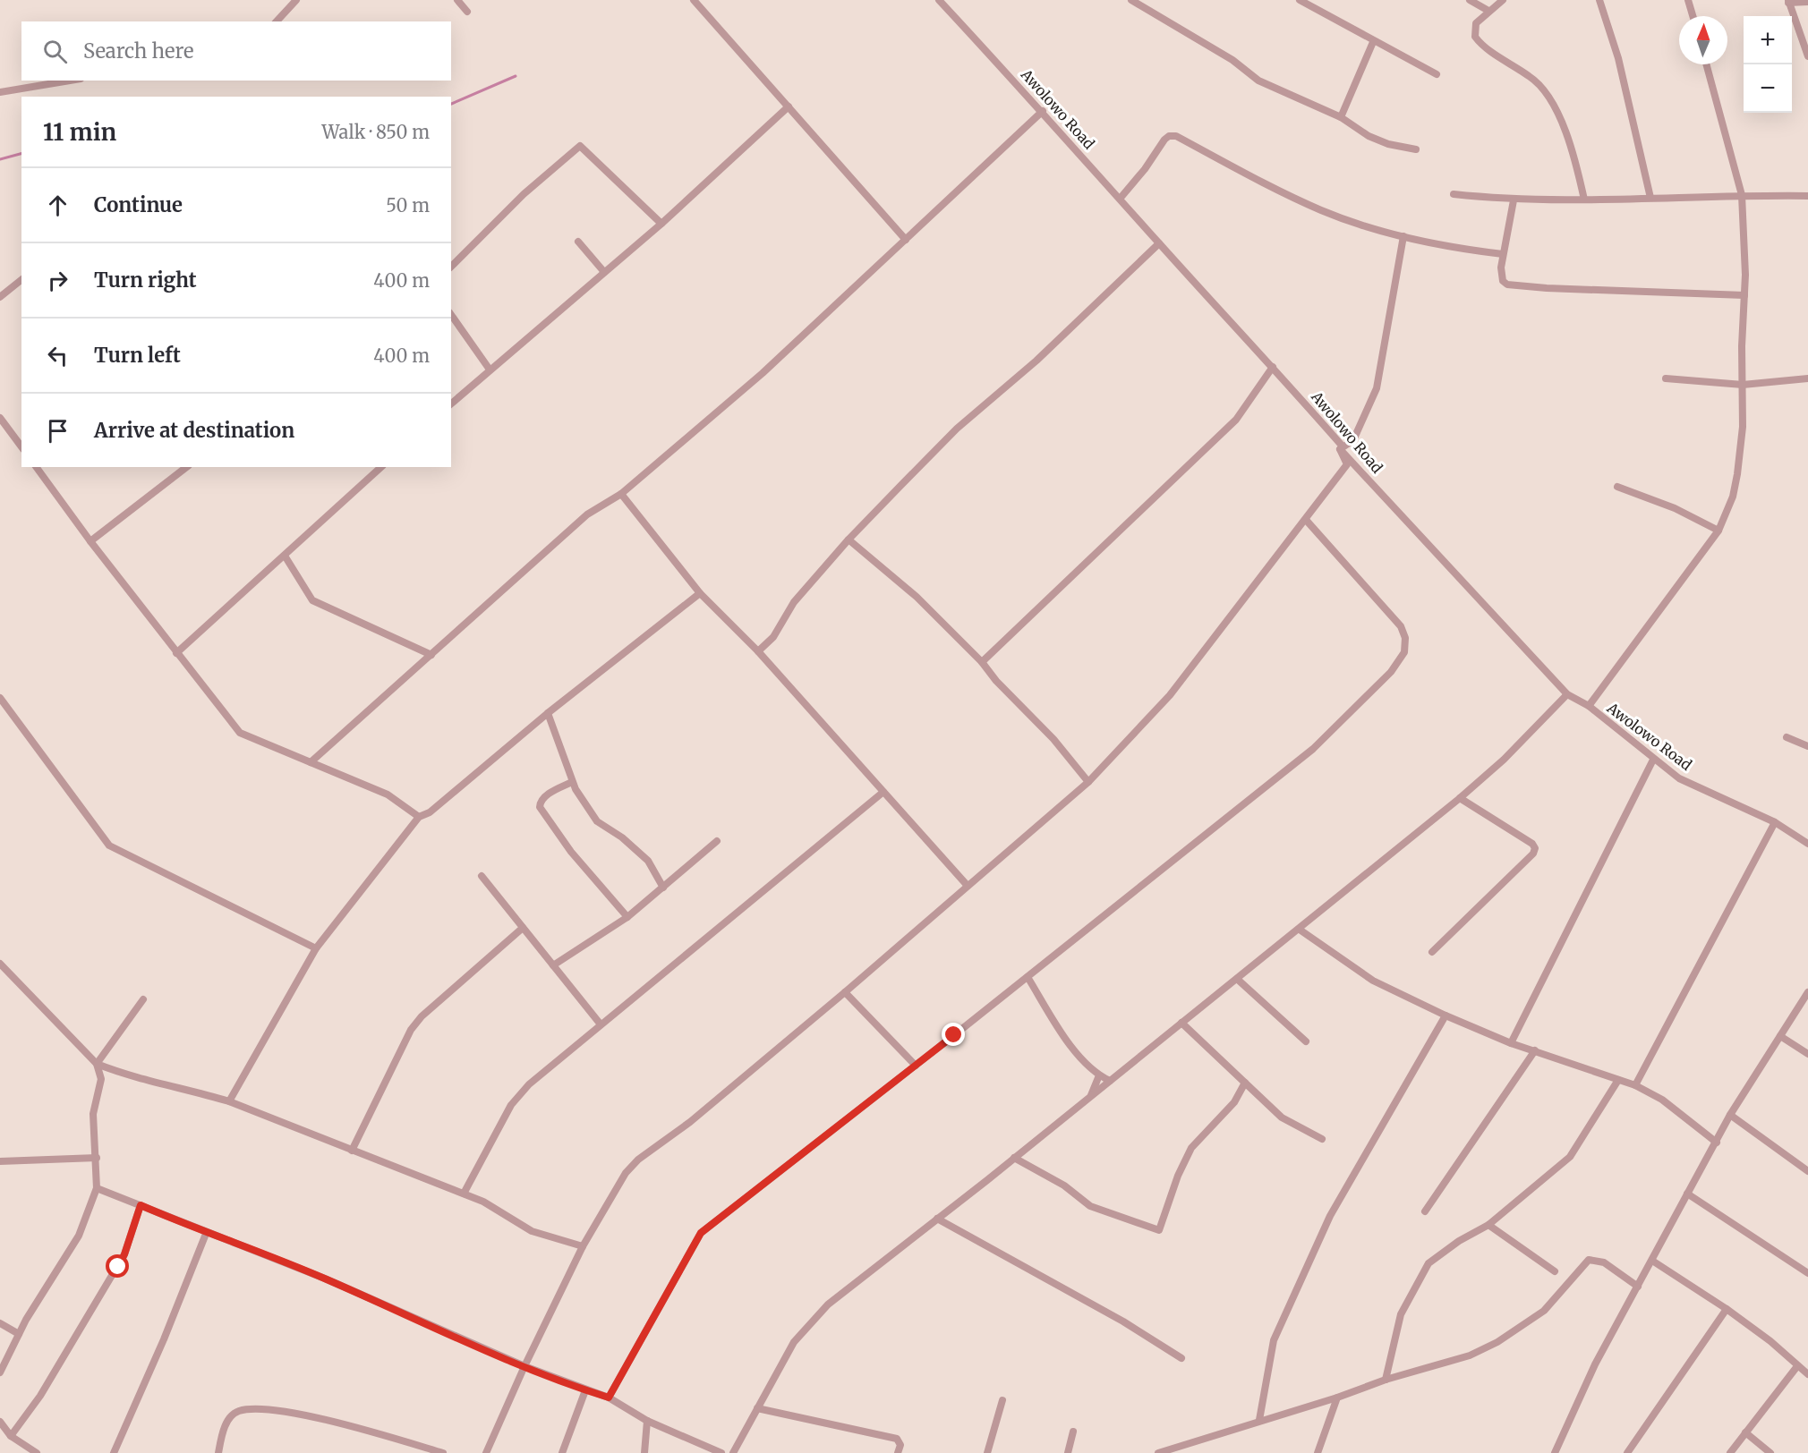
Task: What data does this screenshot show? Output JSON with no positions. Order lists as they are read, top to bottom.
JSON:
{
  "streets": {
    "street": ["Awolowo Road"]
  },
  "north": "top",
  "page": {
    "map_buttons": ["+", "−"],
    "search": "Search here",
    "heading": ["11 min", "Walk · 850 m"],
    "list": [
      ["Continue", "50 m"],
      ["Turn right", "400 m"],
      ["Turn left", "400 m"],
      "Arrive at destination"
    ]
  }
}
